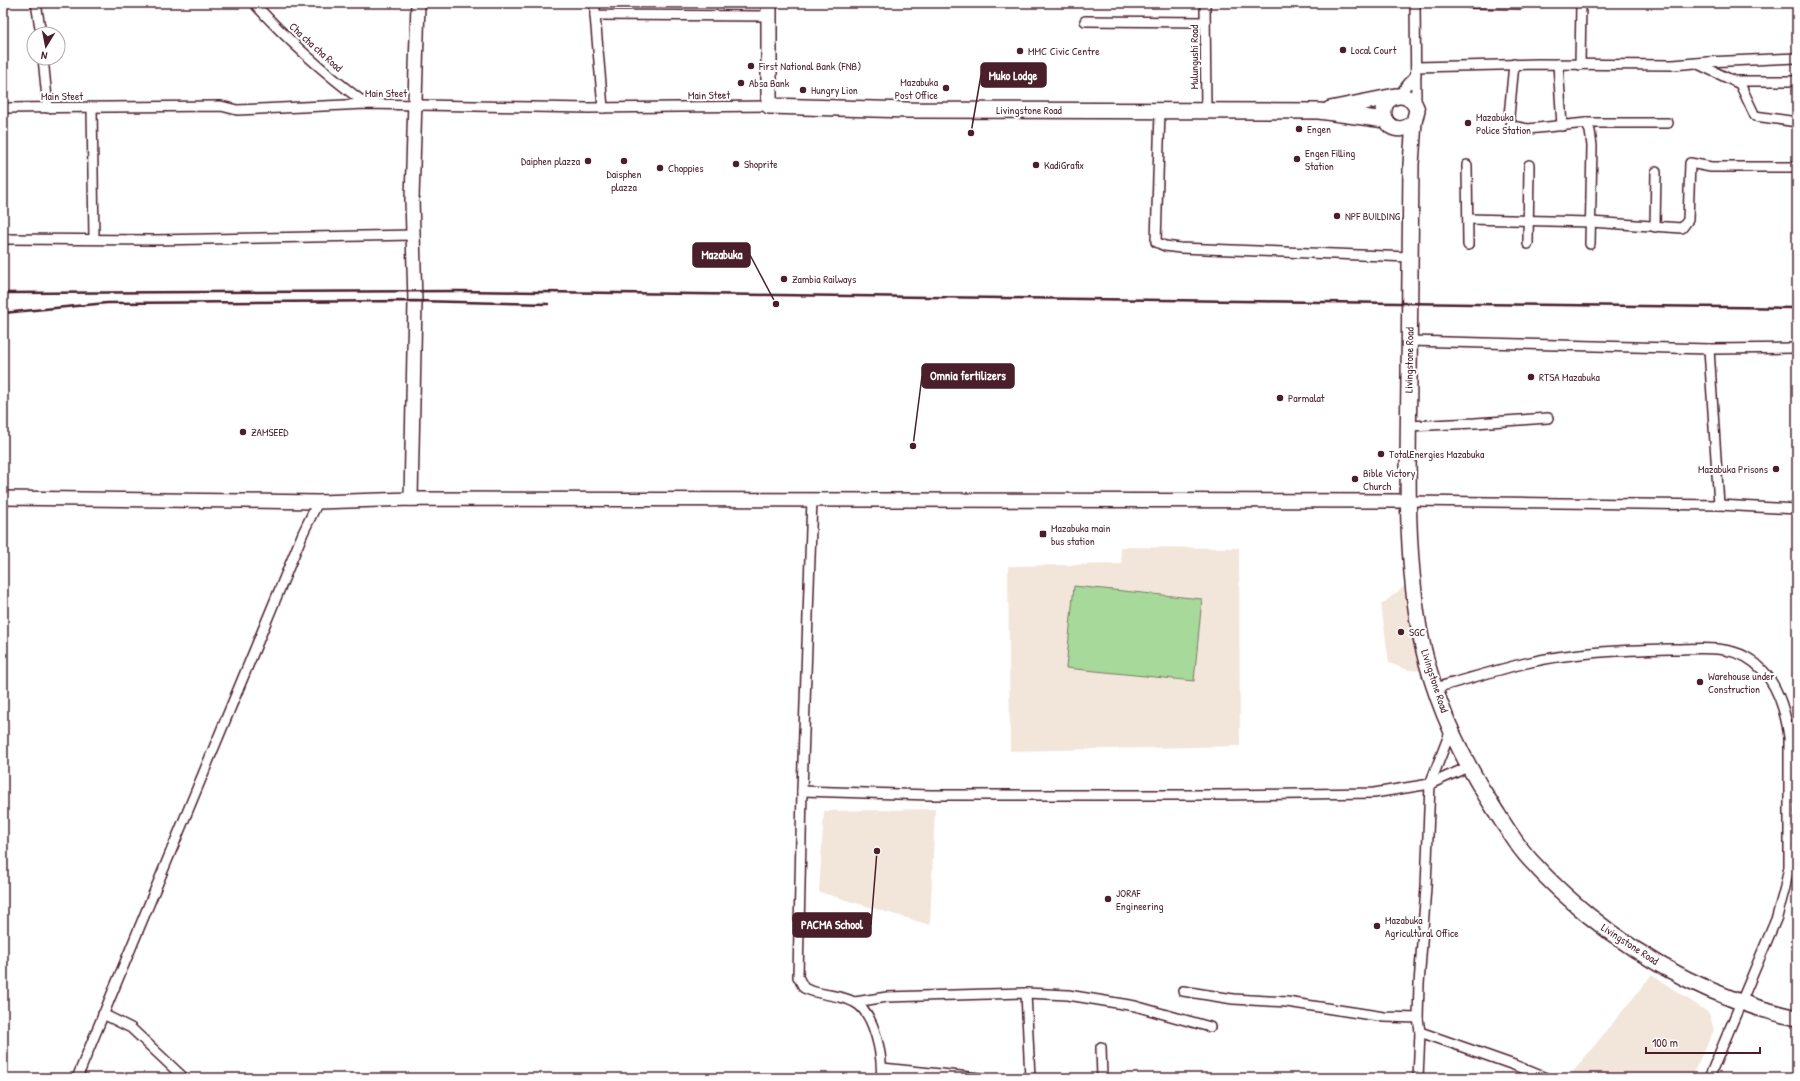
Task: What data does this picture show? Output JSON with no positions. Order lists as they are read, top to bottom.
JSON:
{
  "streets": {
    "highway": ["Livingstone Road"],
    "street": ["Cha cha cha Road", "Mulungushi Road", "Main Steet"]
  },
  "crossings": [
    ["Cha cha cha Road", "Main Steet"],
    ["Mulungushi Road", "Livingstone Road"],
    ["Main Steet", "Livingstone Road"]
  ],
  "places": {
    "other": [
      "Local Court",
      "MMC Civic Centre",
      "First National Bank (FNB)",
      "Absa Bank",
      "Mazabuka Post Office",
      "Hungry Lion",
      "Mazabuka Police Station",
      "Engen",
      "Muko Lodge",
      "Engen Filling Station",
      "Daiphen plazza",
      "Daisphen plazza",
      "Shoprite",
      "KadiGrafix",
      "Choppies",
      "NPF BUILDING",
      "Zambia Railways",
      "Mazabuka",
      "RTSA Mazabuka",
      "Parmalat",
      "ZAMSEED",
      "Omnia fertilizers",
      "TotalEnergies Mazabuka",
      "Mazabuka Prisons",
      "Bible Victory Church",
      "SGC",
      "Warehouse under Construction",
      "PACMA School",
      "JORAF Engineering",
      "Mazabuka Agricultural Office"
    ],
    "transit": ["Mazabuka main bus station"]
  },
  "scale_bar": "100 m",
  "north": "bottom"
}
